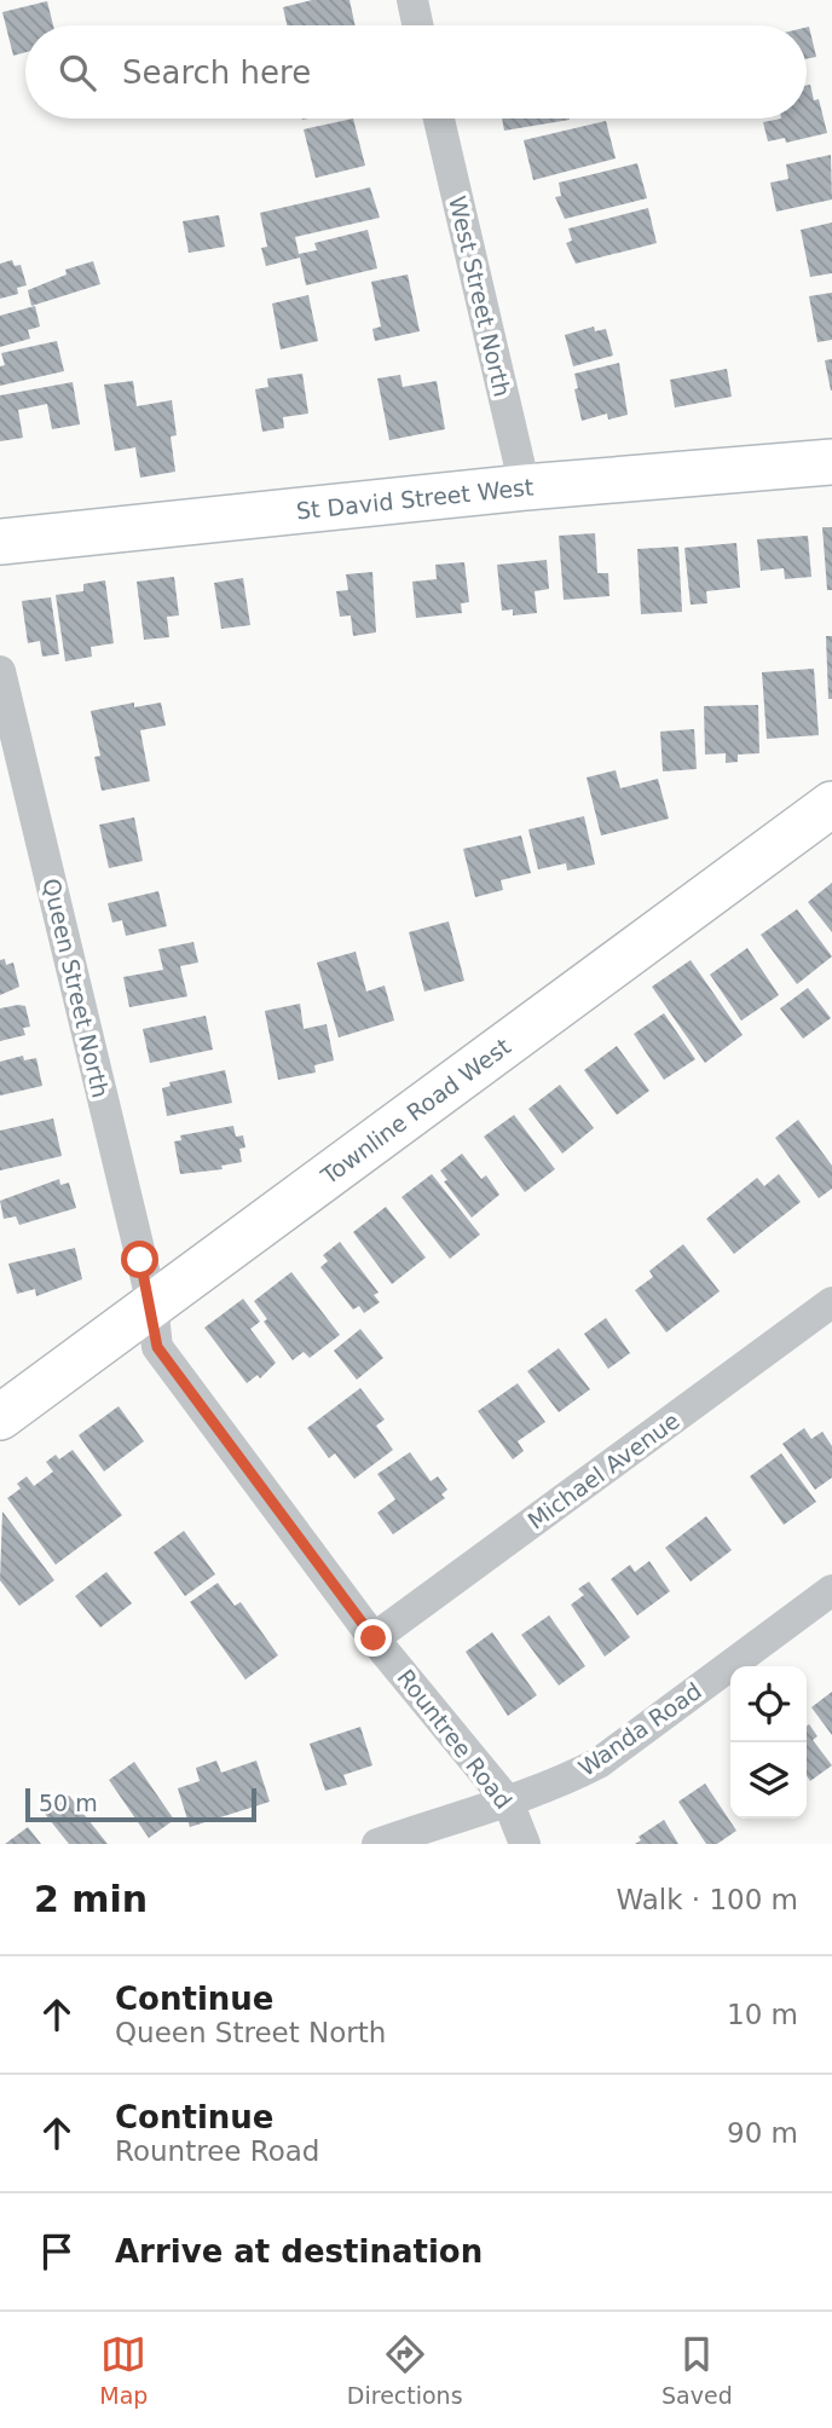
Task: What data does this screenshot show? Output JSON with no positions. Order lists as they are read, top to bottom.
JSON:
{
  "streets": {
    "street": [
      "West Street North",
      "St David Street West",
      "Queen Street North",
      "Townline Road West",
      "Michael Avenue",
      "Wanda Road",
      "Rountree Road"
    ]
  },
  "crossings": [
    ["West Street North", "St David Street West"],
    ["Queen Street North", "Townline Road West"],
    ["Queen Street North", "Rountree Road"],
    ["Townline Road West", "Rountree Road"],
    ["Michael Avenue", "Rountree Road"],
    ["Wanda Road", "Rountree Road"]
  ],
  "scale_bar": "50 m",
  "page": {
    "search": "Search here",
    "scale": "50 m",
    "heading": ["2 min", "Walk · 100 m"],
    "list": [
      ["Continue", "Queen Street North", "10 m"],
      ["Continue", "Rountree Road", "90 m"],
      "Arrive at destination"
    ],
    "nav": ["Map", "Directions", "Saved"]
  }
}
